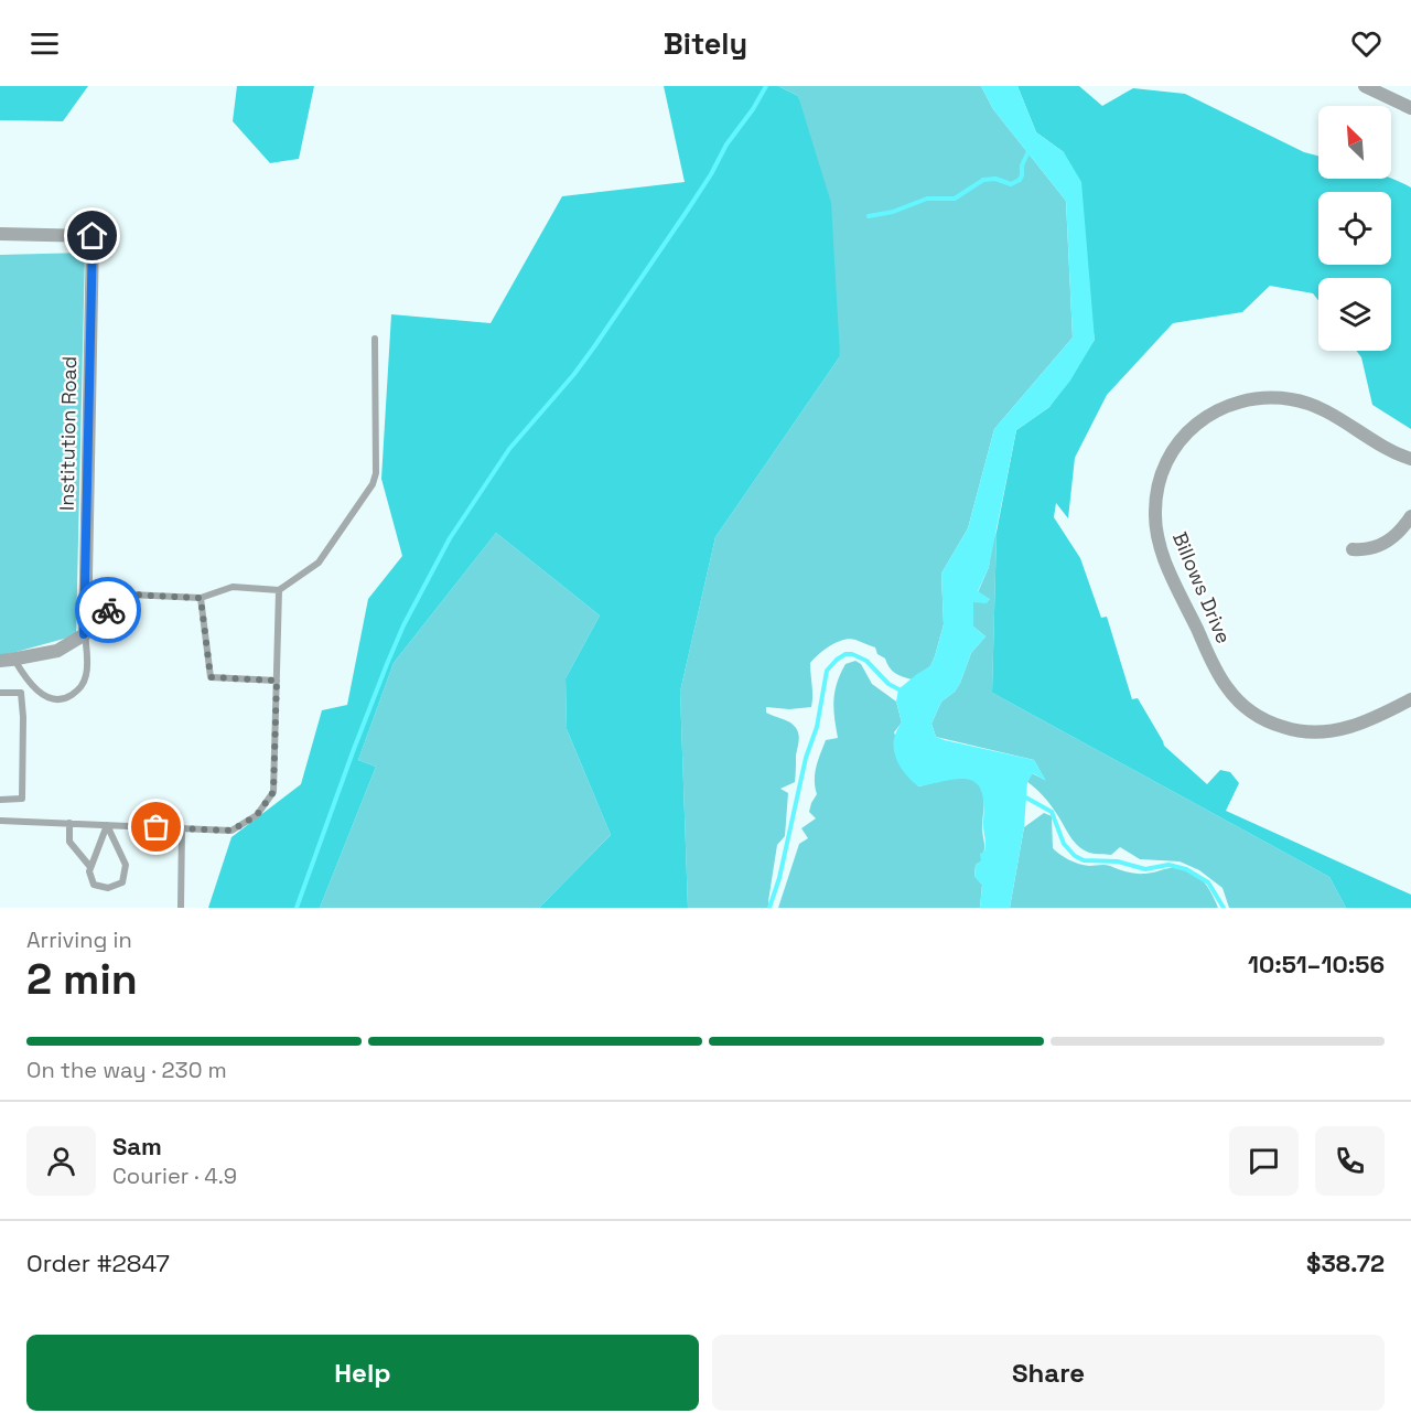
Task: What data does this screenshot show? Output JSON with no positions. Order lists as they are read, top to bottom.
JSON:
{
  "streets": {
    "street": ["Institution Road", "Billows Drive"]
  },
  "north": "top left",
  "page": {
    "header": "Bitely",
    "heading": ["2 min", "Arriving in", "10:51–10:56"],
    "panel": [
      "Sam",
      "Courier · 4.9",
      "Order #2847",
      "$38.72"
    ],
    "bar": "On the way · 230 m",
    "buttons": ["Help", "Share"]
  }
}
